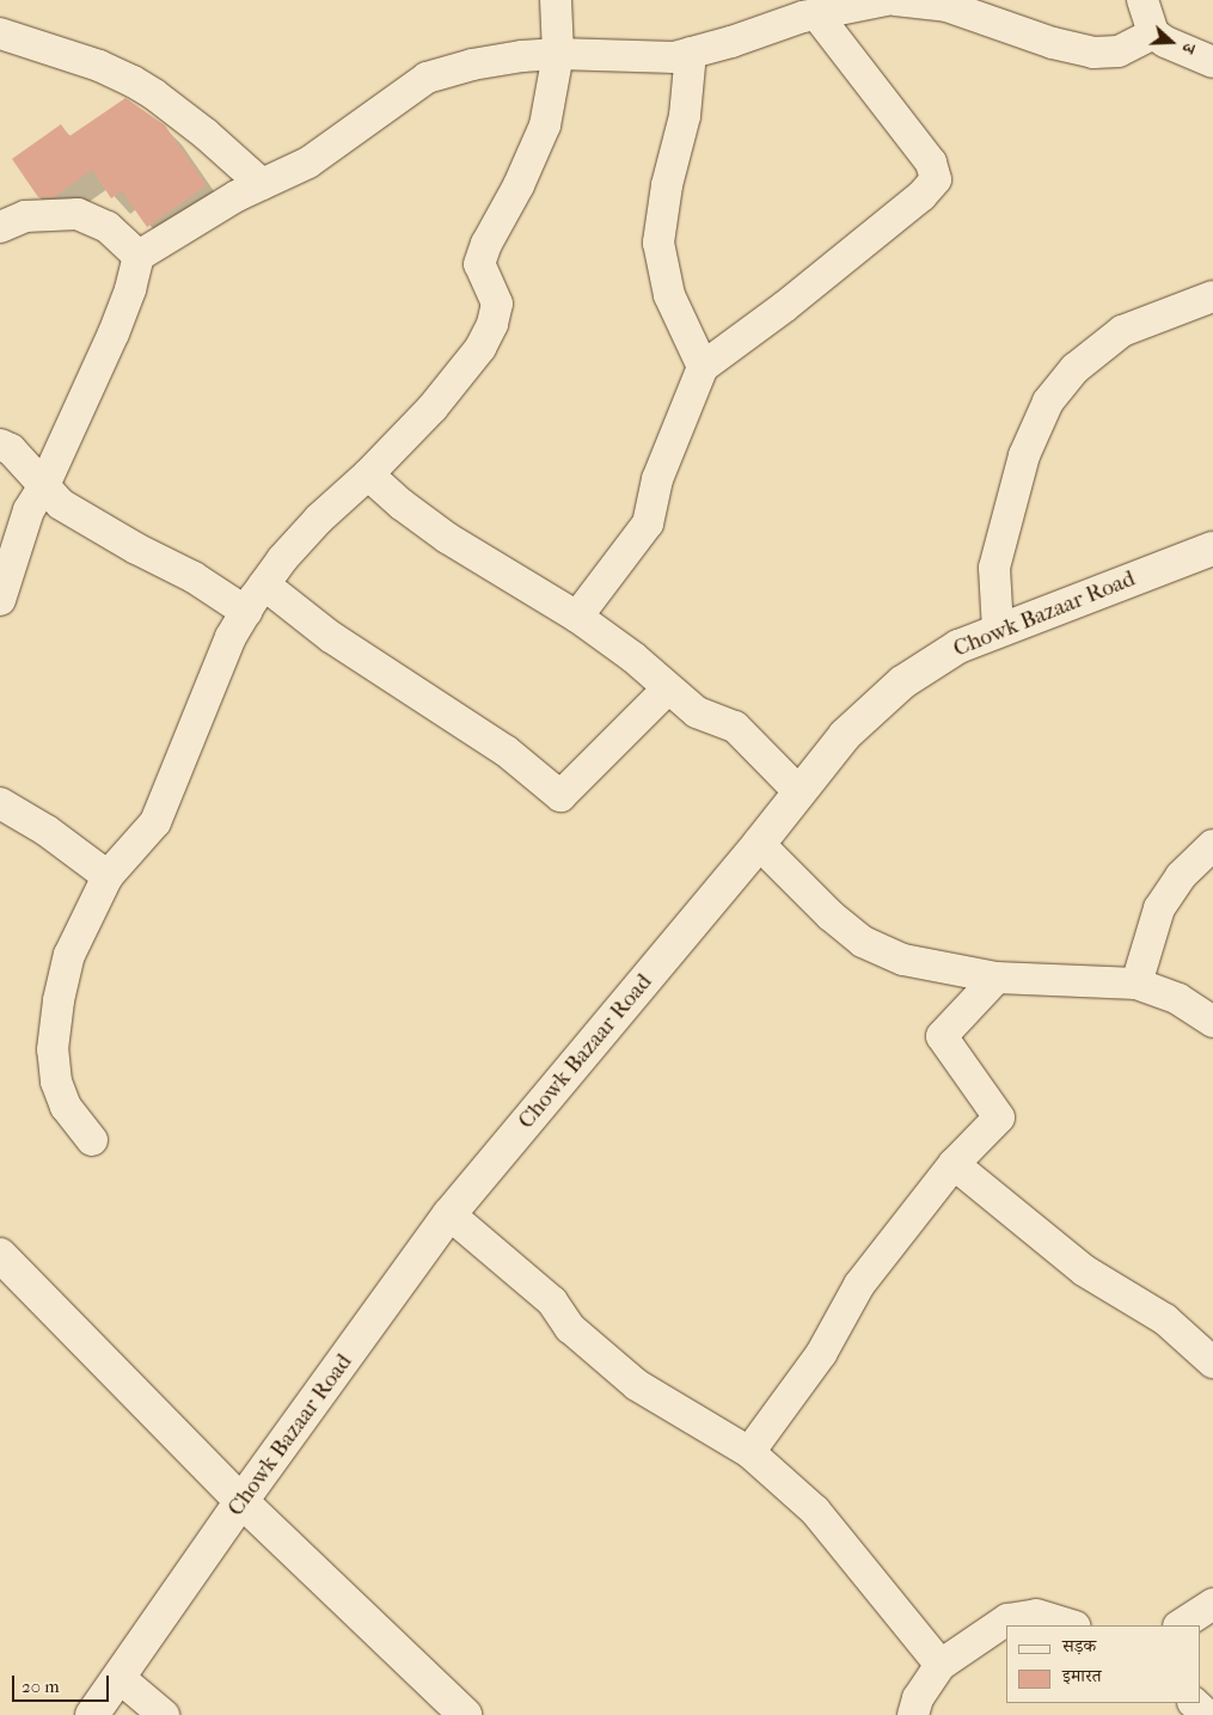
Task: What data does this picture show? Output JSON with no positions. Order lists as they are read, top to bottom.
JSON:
{
  "streets": {
    "main road": ["Chowk Bazaar Road"]
  },
  "legend": ["सड़क", "इमारत"],
  "scale_bar": "20 m",
  "north": "right"
}
